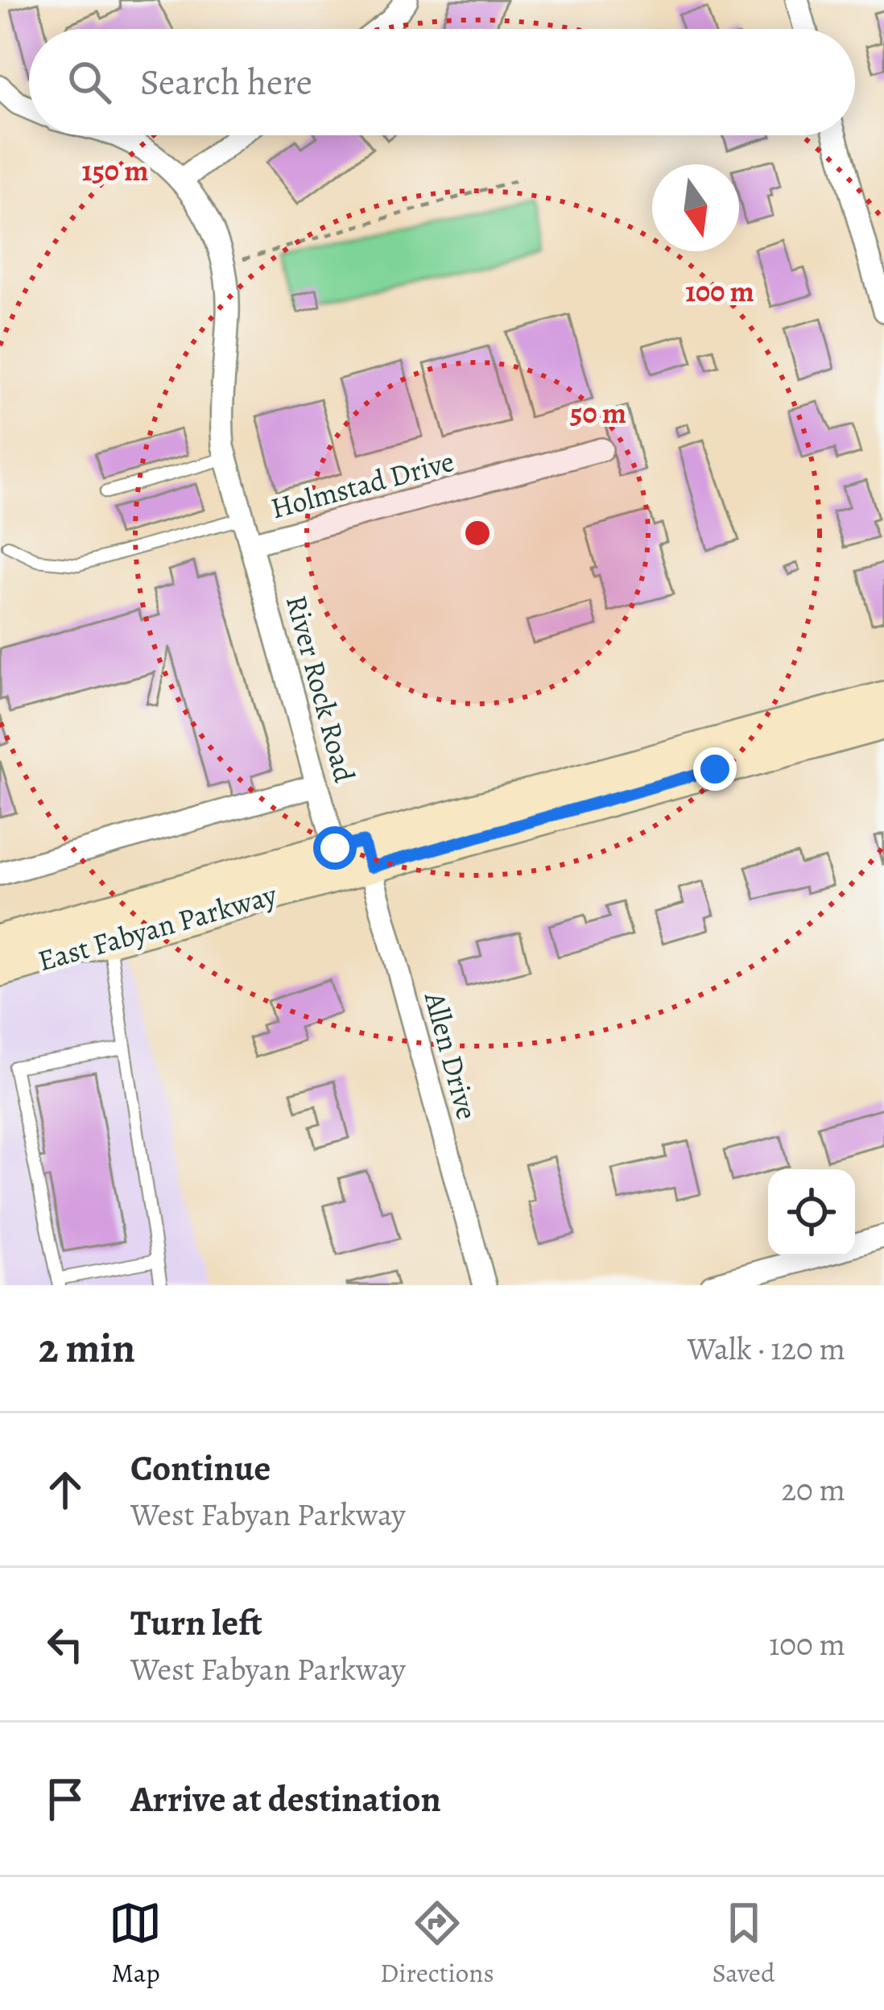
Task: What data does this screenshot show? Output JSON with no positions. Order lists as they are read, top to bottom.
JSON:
{
  "streets": {
    "main road": ["East Fabyan Parkway"],
    "street": ["Holmstad Drive", "River Rock Road", "Allen Drive"]
  },
  "crossings": [
    ["Holmstad Drive", "River Rock Road"],
    ["River Rock Road", "East Fabyan Parkway"],
    ["River Rock Road", "Allen Drive"],
    ["East Fabyan Parkway", "Allen Drive"]
  ],
  "north": "bottom",
  "page": {
    "search": "Search here",
    "heading": ["2 min", "Walk · 120 m"],
    "list": [
      ["Continue", "West Fabyan Parkway", "20 m"],
      ["Turn left", "West Fabyan Parkway", "100 m"],
      "Arrive at destination"
    ],
    "nav": ["Map", "Directions", "Saved"]
  },
  "rings": ["150 m", "100 m", "50 m"]
}
